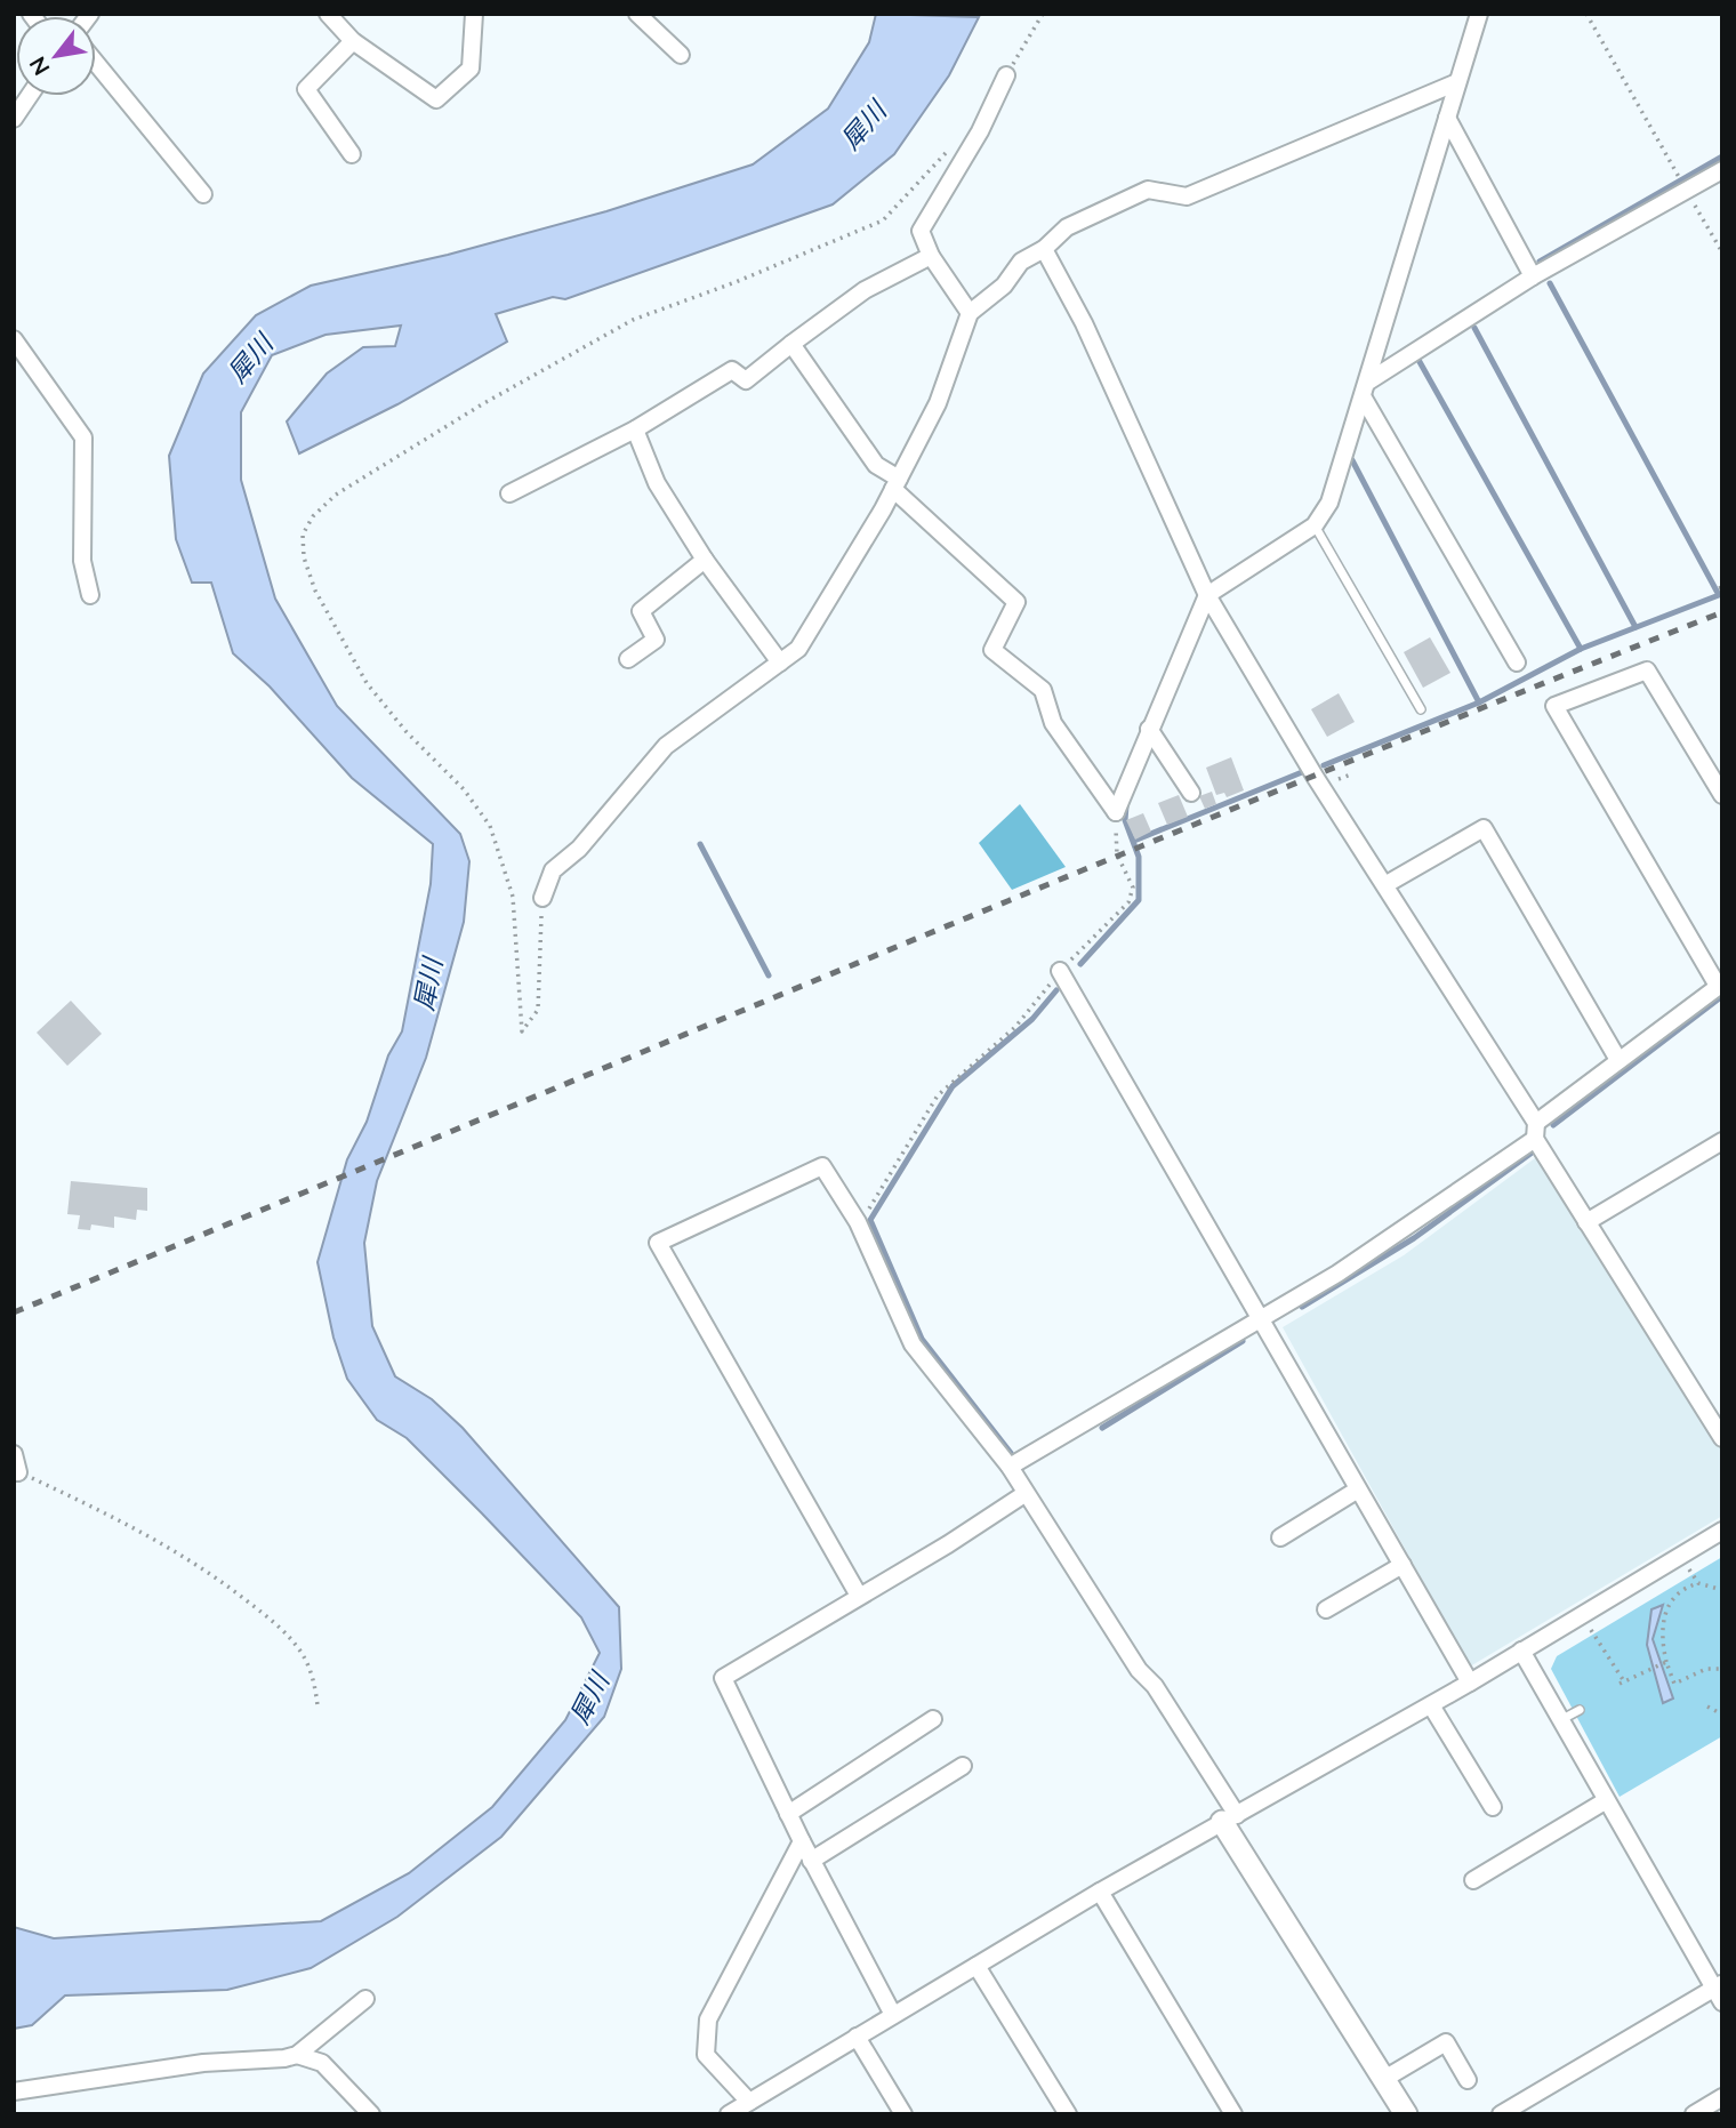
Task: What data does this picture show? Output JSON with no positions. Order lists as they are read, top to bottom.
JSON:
{
  "water": ["犀川"],
  "north": "bottom left"
}
